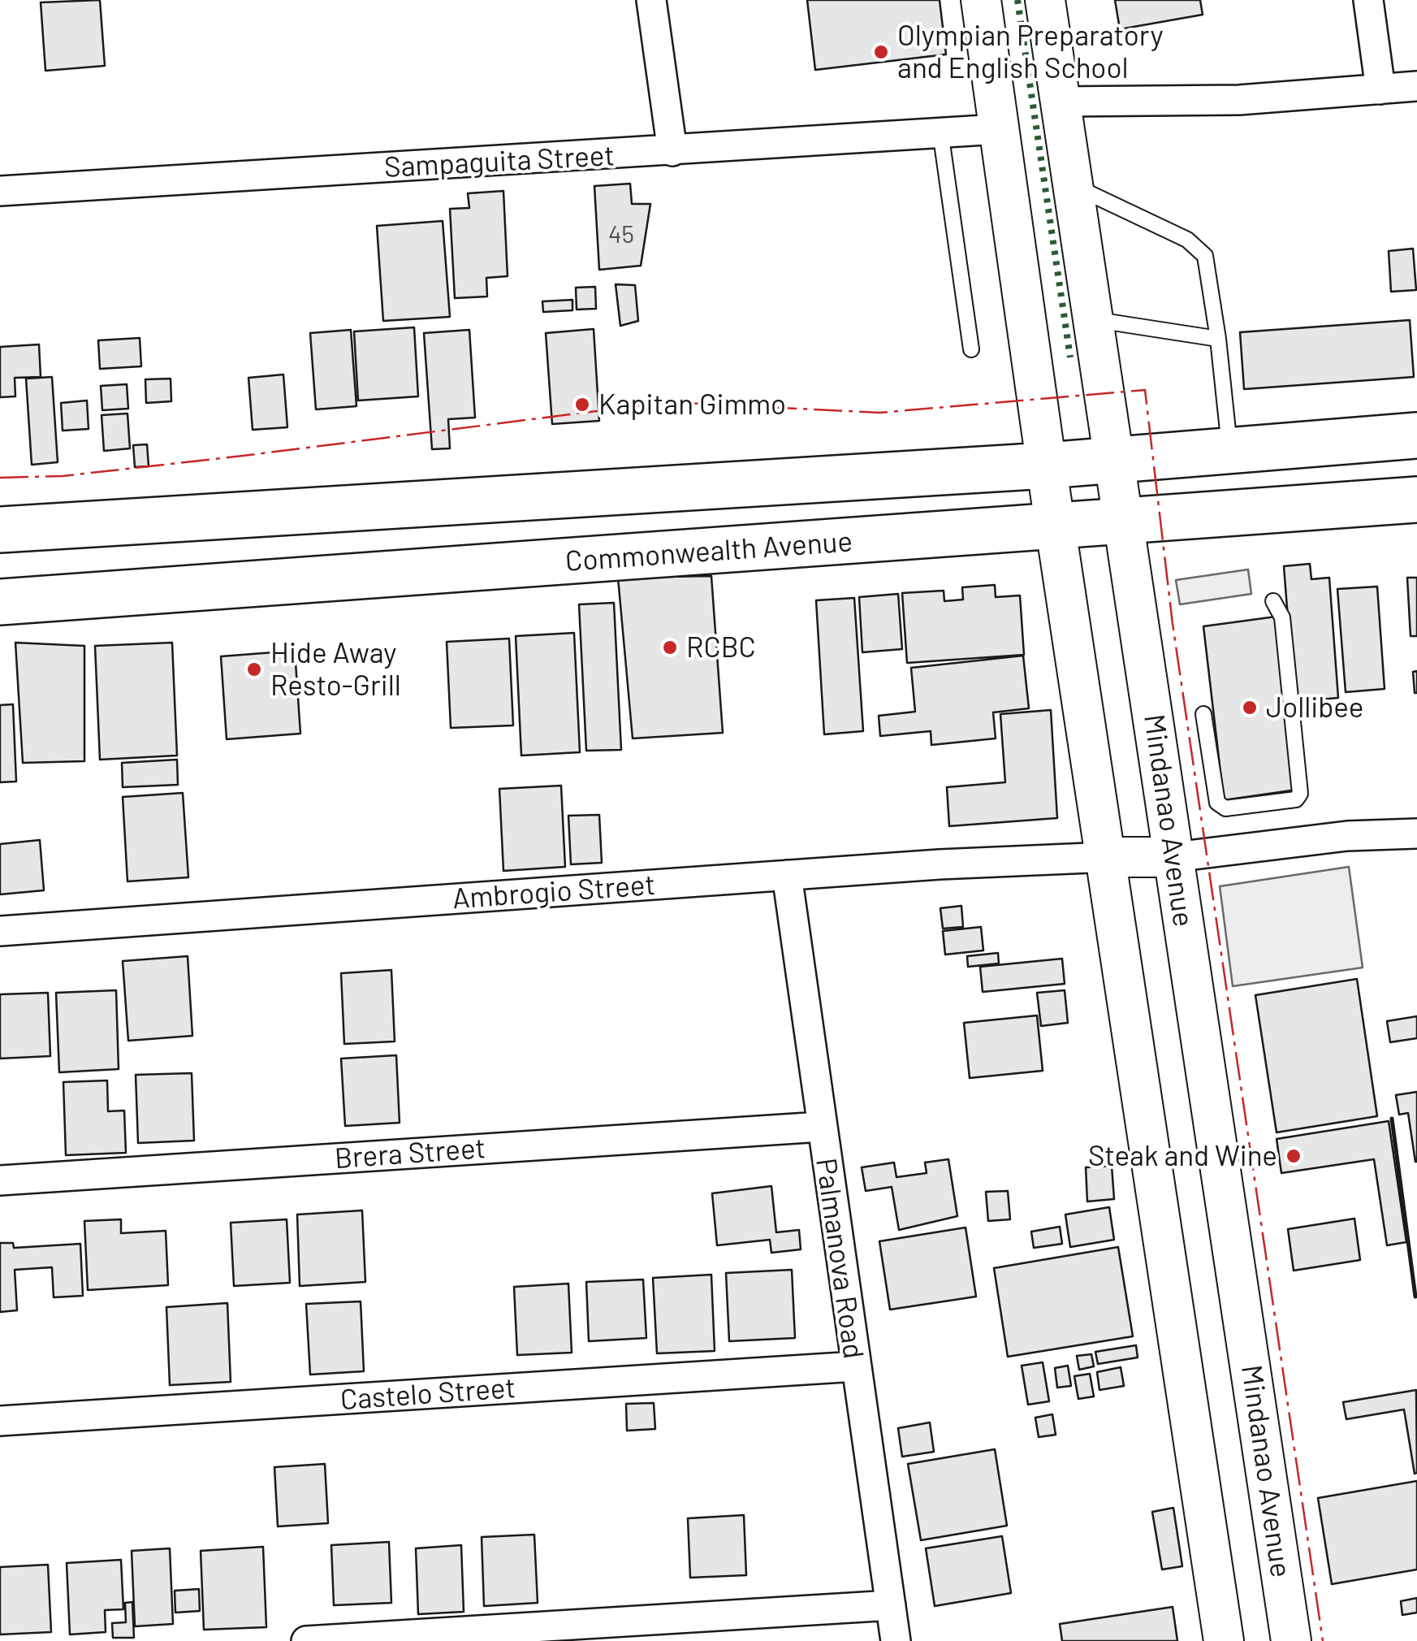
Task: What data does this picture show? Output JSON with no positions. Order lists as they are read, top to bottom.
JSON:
{
  "streets": {
    "main road": ["Commonwealth Avenue", "Mindanao Avenue"],
    "street": [
      "Sampaguita Street",
      "Ambrogio Street",
      "Brera Street",
      "Palmanova Road",
      "Castelo Street"
    ]
  },
  "crossings": [
    ["Commonwealth Avenue", "Mindanao Avenue"],
    ["Ambrogio Street", "Palmanova Road"],
    ["Brera Street", "Palmanova Road"],
    ["Palmanova Road", "Castelo Street"]
  ],
  "places": [
    "Olympian Preparatory and English School",
    "Kapitan Gimmo",
    "RCBC",
    "Hide Away Resto-Grill",
    "Jollibee",
    "Steak and Wine"
  ],
  "house_numbers": ["45"]
}
